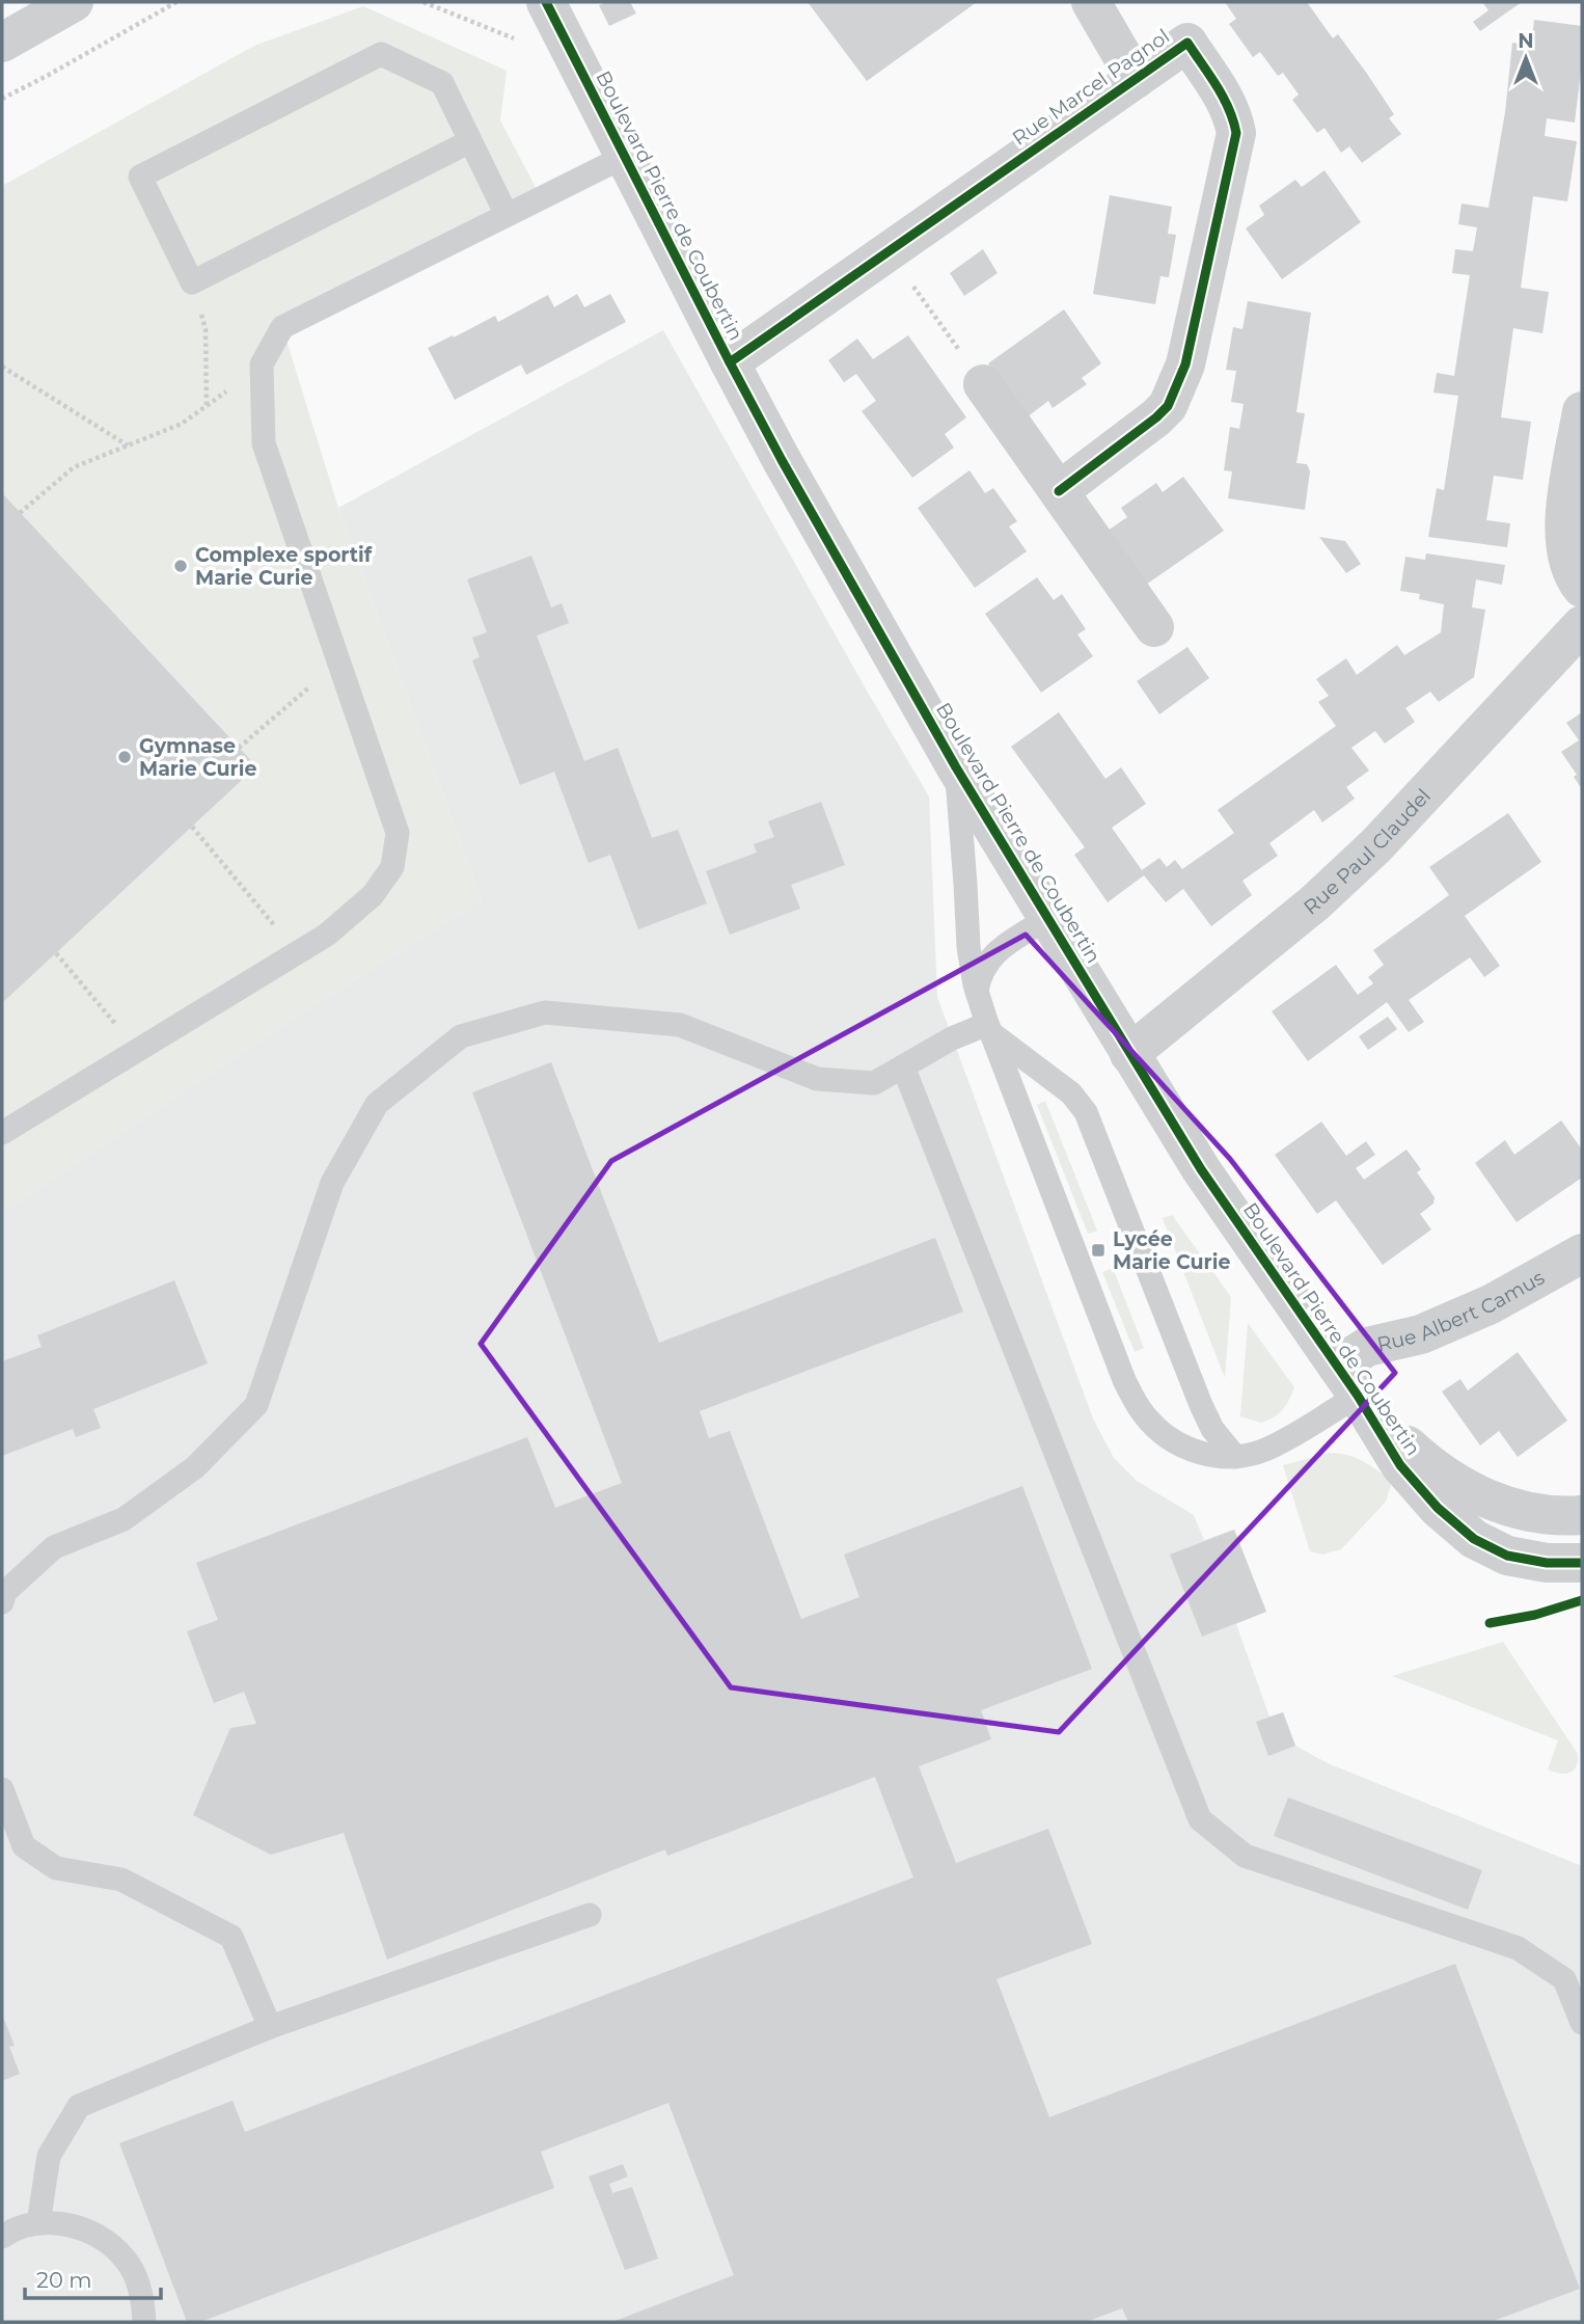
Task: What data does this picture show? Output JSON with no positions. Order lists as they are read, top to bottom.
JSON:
{
  "streets": {
    "street": [
      "Rue Marcel Pagnol",
      "Boulevard Pierre de Coubertin",
      "Rue Paul Claudel",
      "Rue Albert Camus"
    ]
  },
  "crossings": [
    ["Rue Marcel Pagnol", "Boulevard Pierre de Coubertin"],
    ["Boulevard Pierre de Coubertin", "Rue Paul Claudel"],
    ["Boulevard Pierre de Coubertin", "Rue Albert Camus"]
  ],
  "places": {
    "other": ["Complexe sportif Marie Curie", "Gymnase Marie Curie"],
    "transit": ["Lycée Marie Curie"]
  },
  "scale_bar": "20 m",
  "north": "top"
}
